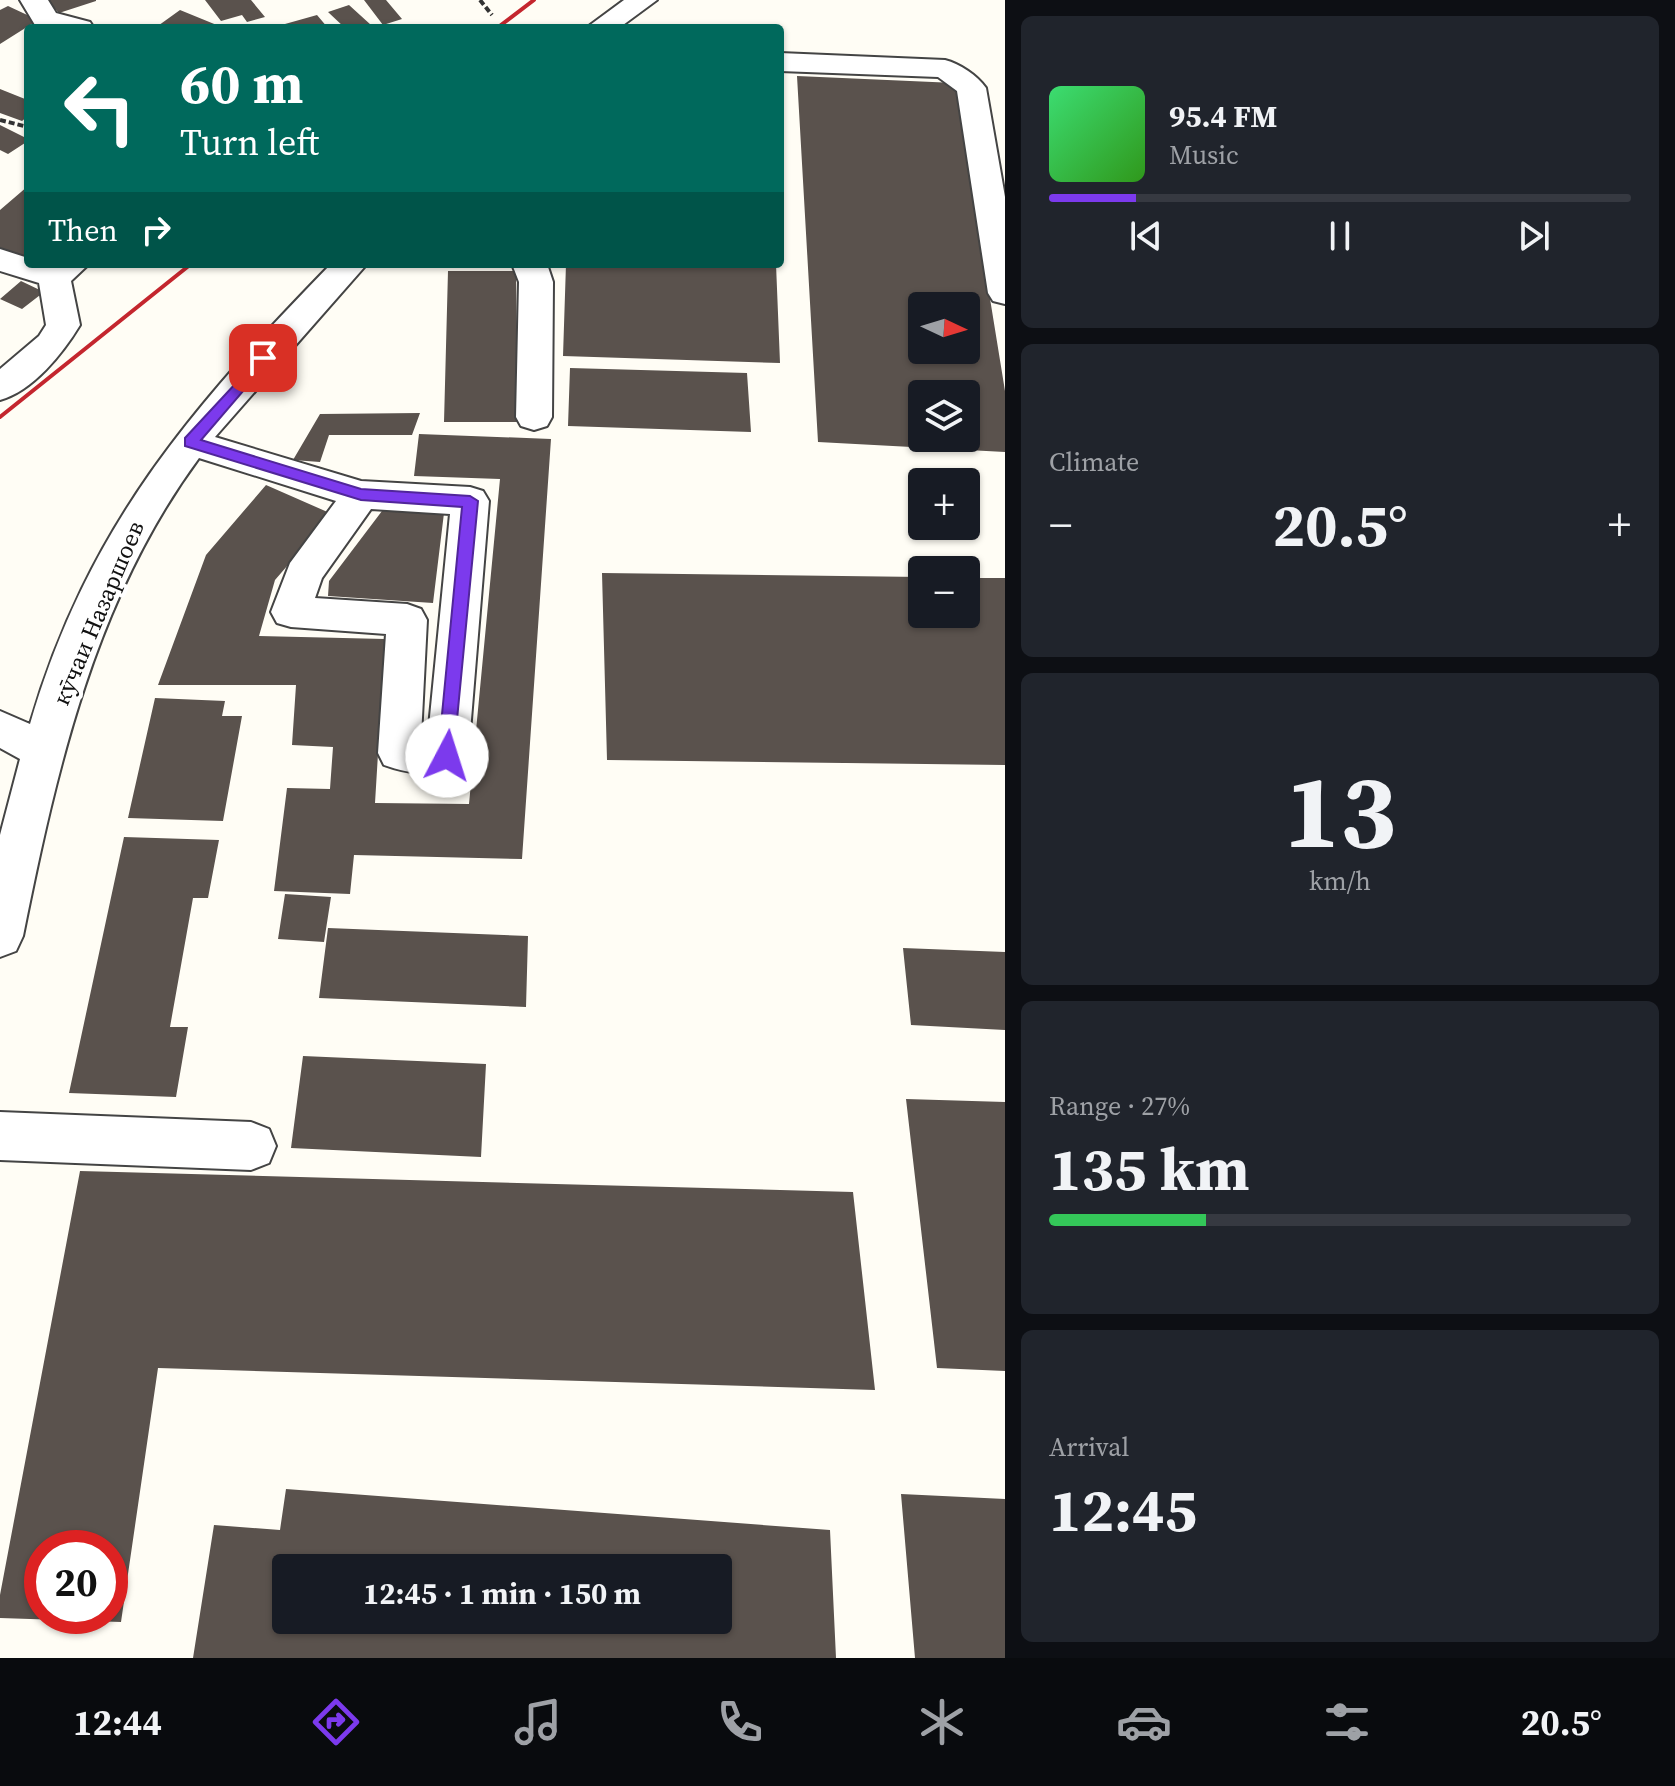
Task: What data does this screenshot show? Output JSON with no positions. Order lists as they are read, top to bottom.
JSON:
{
  "streets": {
    "street": ["кӯчаи Назаршоев"]
  },
  "north": "right",
  "page": {
    "turn": ["60 m", "Turn left"],
    "song": ["95.4 FM", "Music"],
    "then": "Then",
    "map_buttons": ["+", "−"],
    "tile": [
      "Climate",
      ["13", "km/h"],
      ["Range · 27%", "135 km"],
      ["Arrival", "12:45"]
    ],
    "heat": ["−", "20.5°", "+"],
    "limit": "20",
    "trip": "12:45 · 1 min · 150 m",
    "tabs": ["12:44", "20.5°"]
  }
}
